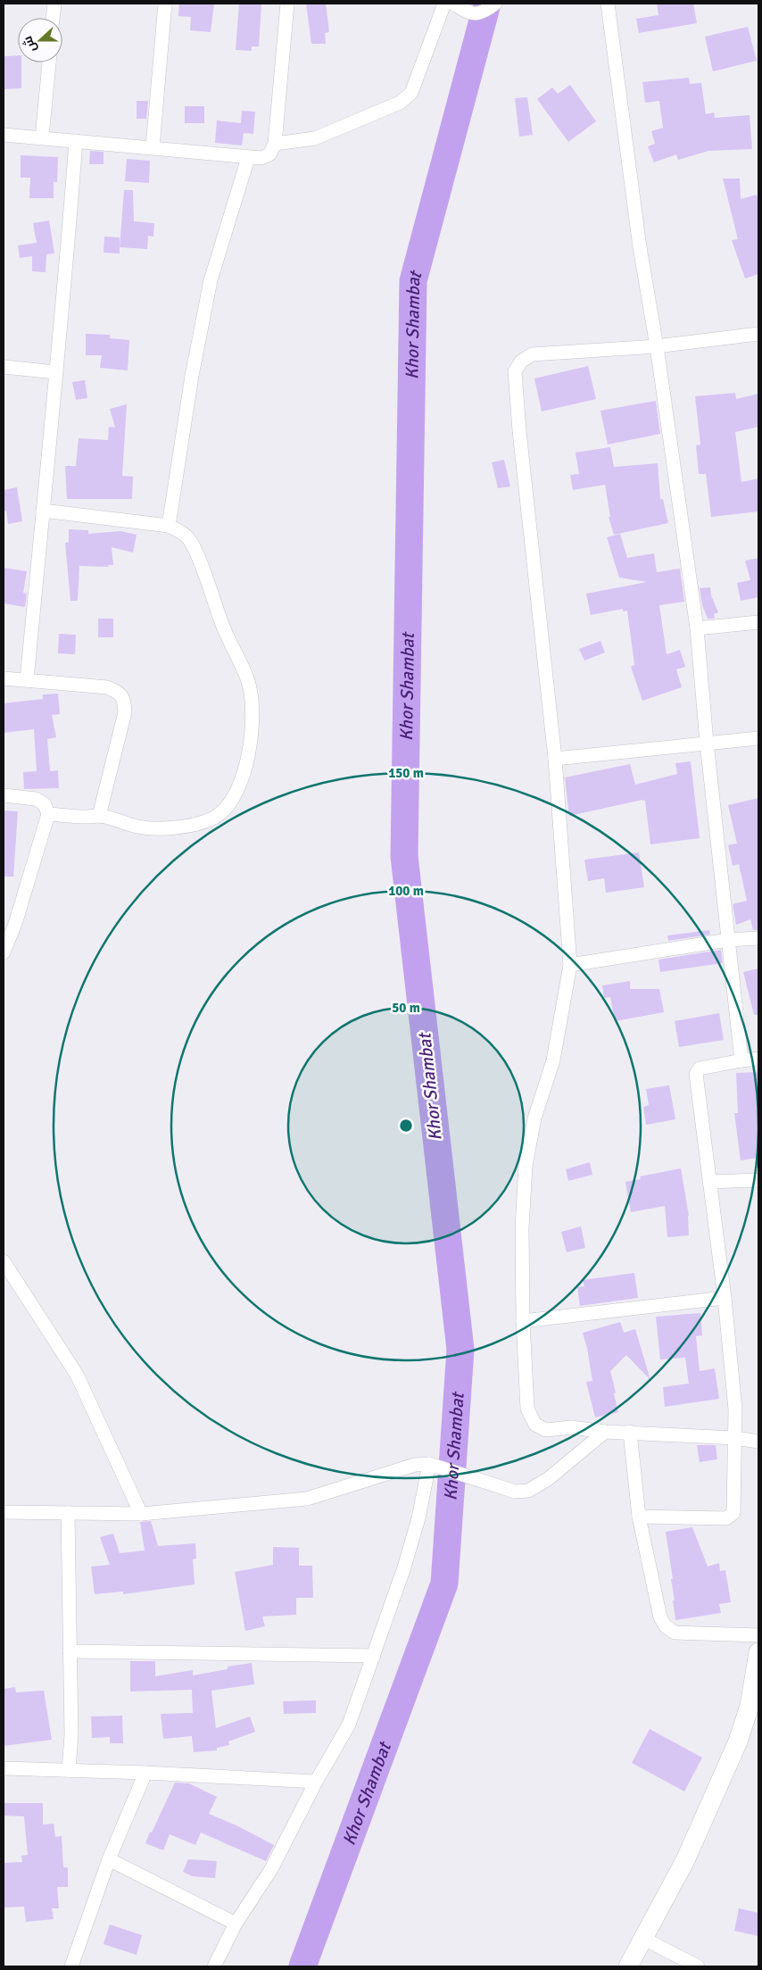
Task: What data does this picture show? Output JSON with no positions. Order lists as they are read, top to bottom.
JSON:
{
  "water": ["Khor Shambat"],
  "north": "left",
  "rings": ["150 m", "100 m", "50 m"]
}
